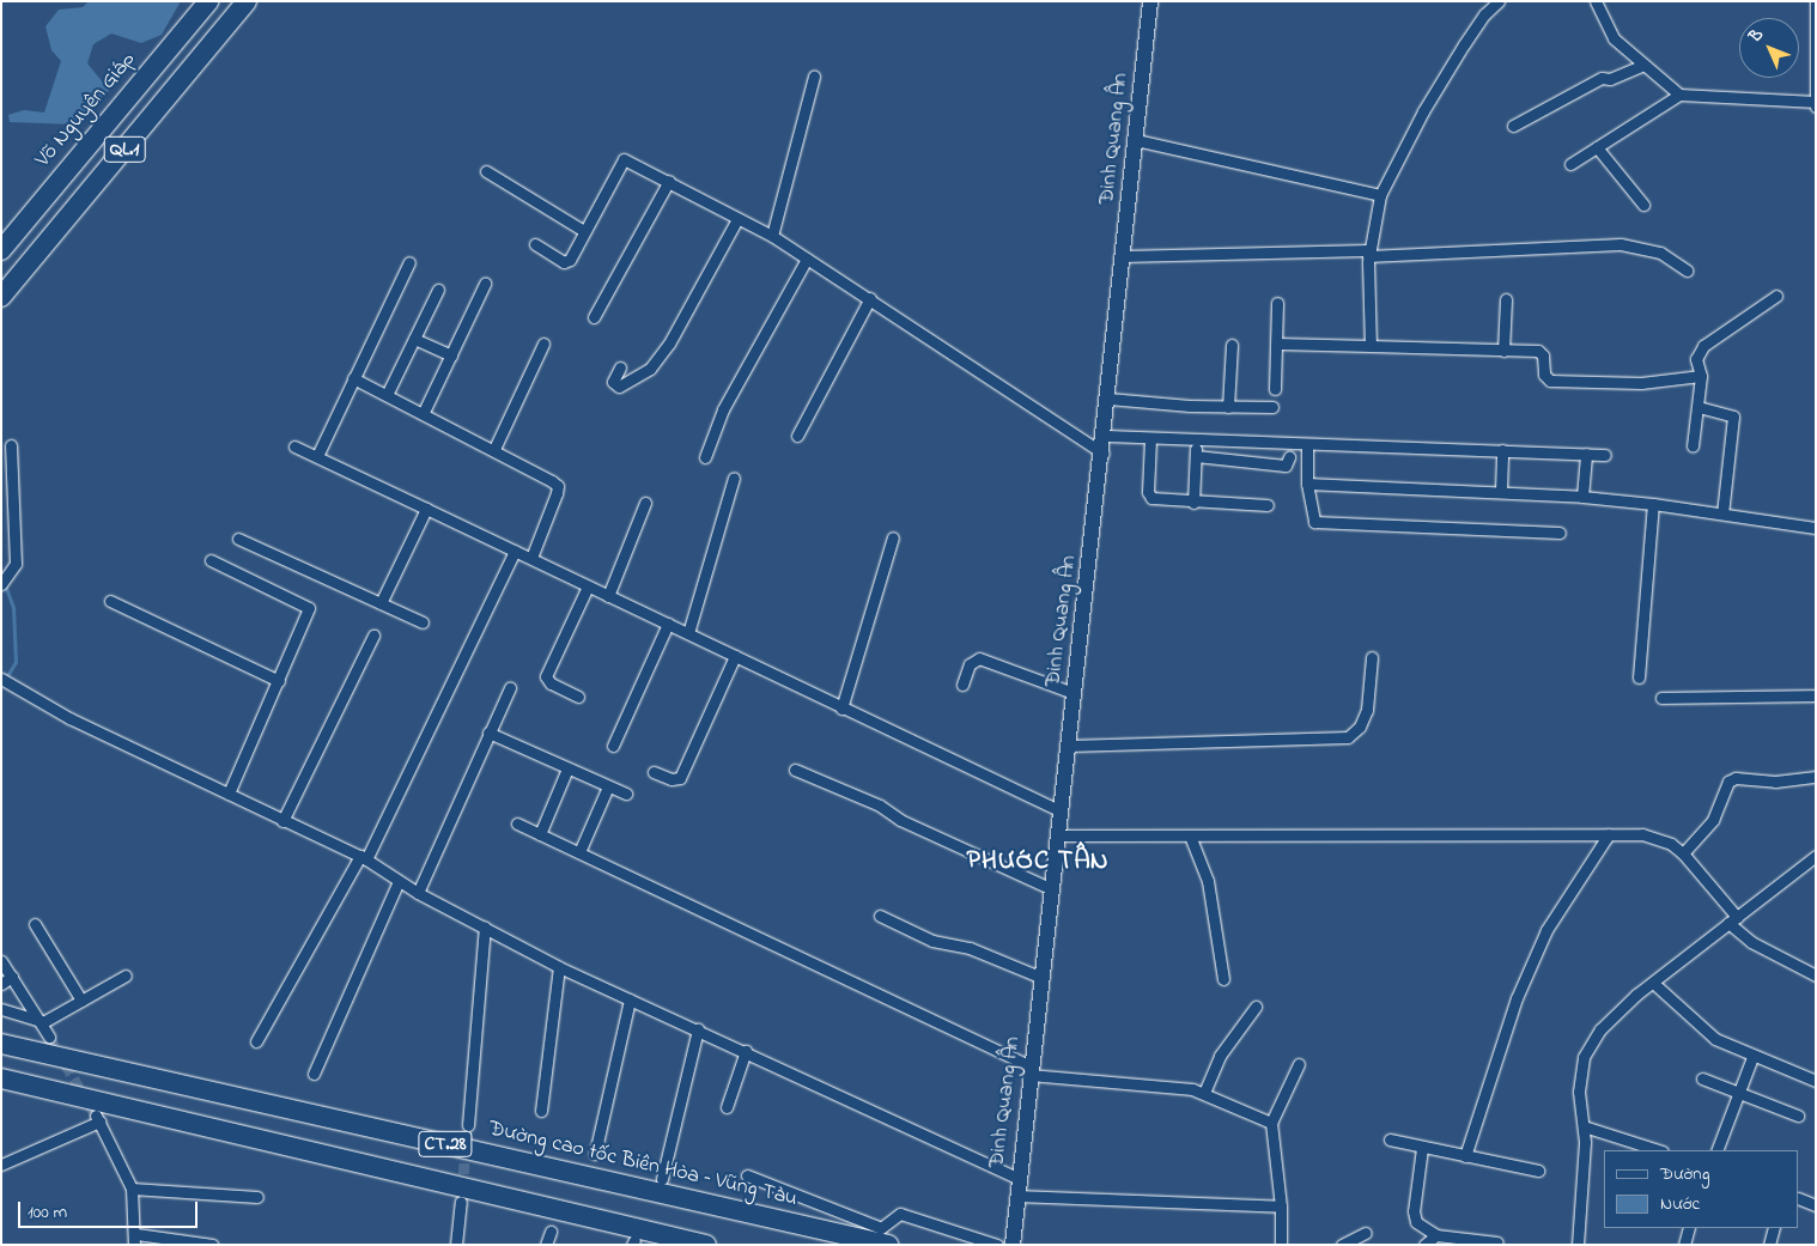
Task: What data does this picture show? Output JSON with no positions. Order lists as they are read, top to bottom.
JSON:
{
  "streets": {
    "highway": [
      "Võ Nguyên Giáp",
      "QL.1",
      "CT.28",
      "Đường cao tốc Biên Hòa – Vũng Tàu"
    ],
    "street": ["Đinh Quang Ân"]
  },
  "districts": ["PHƯỚC TÂN"],
  "legend": ["Đường", "Nước"],
  "scale_bar": "100 m",
  "north": "top left"
}
